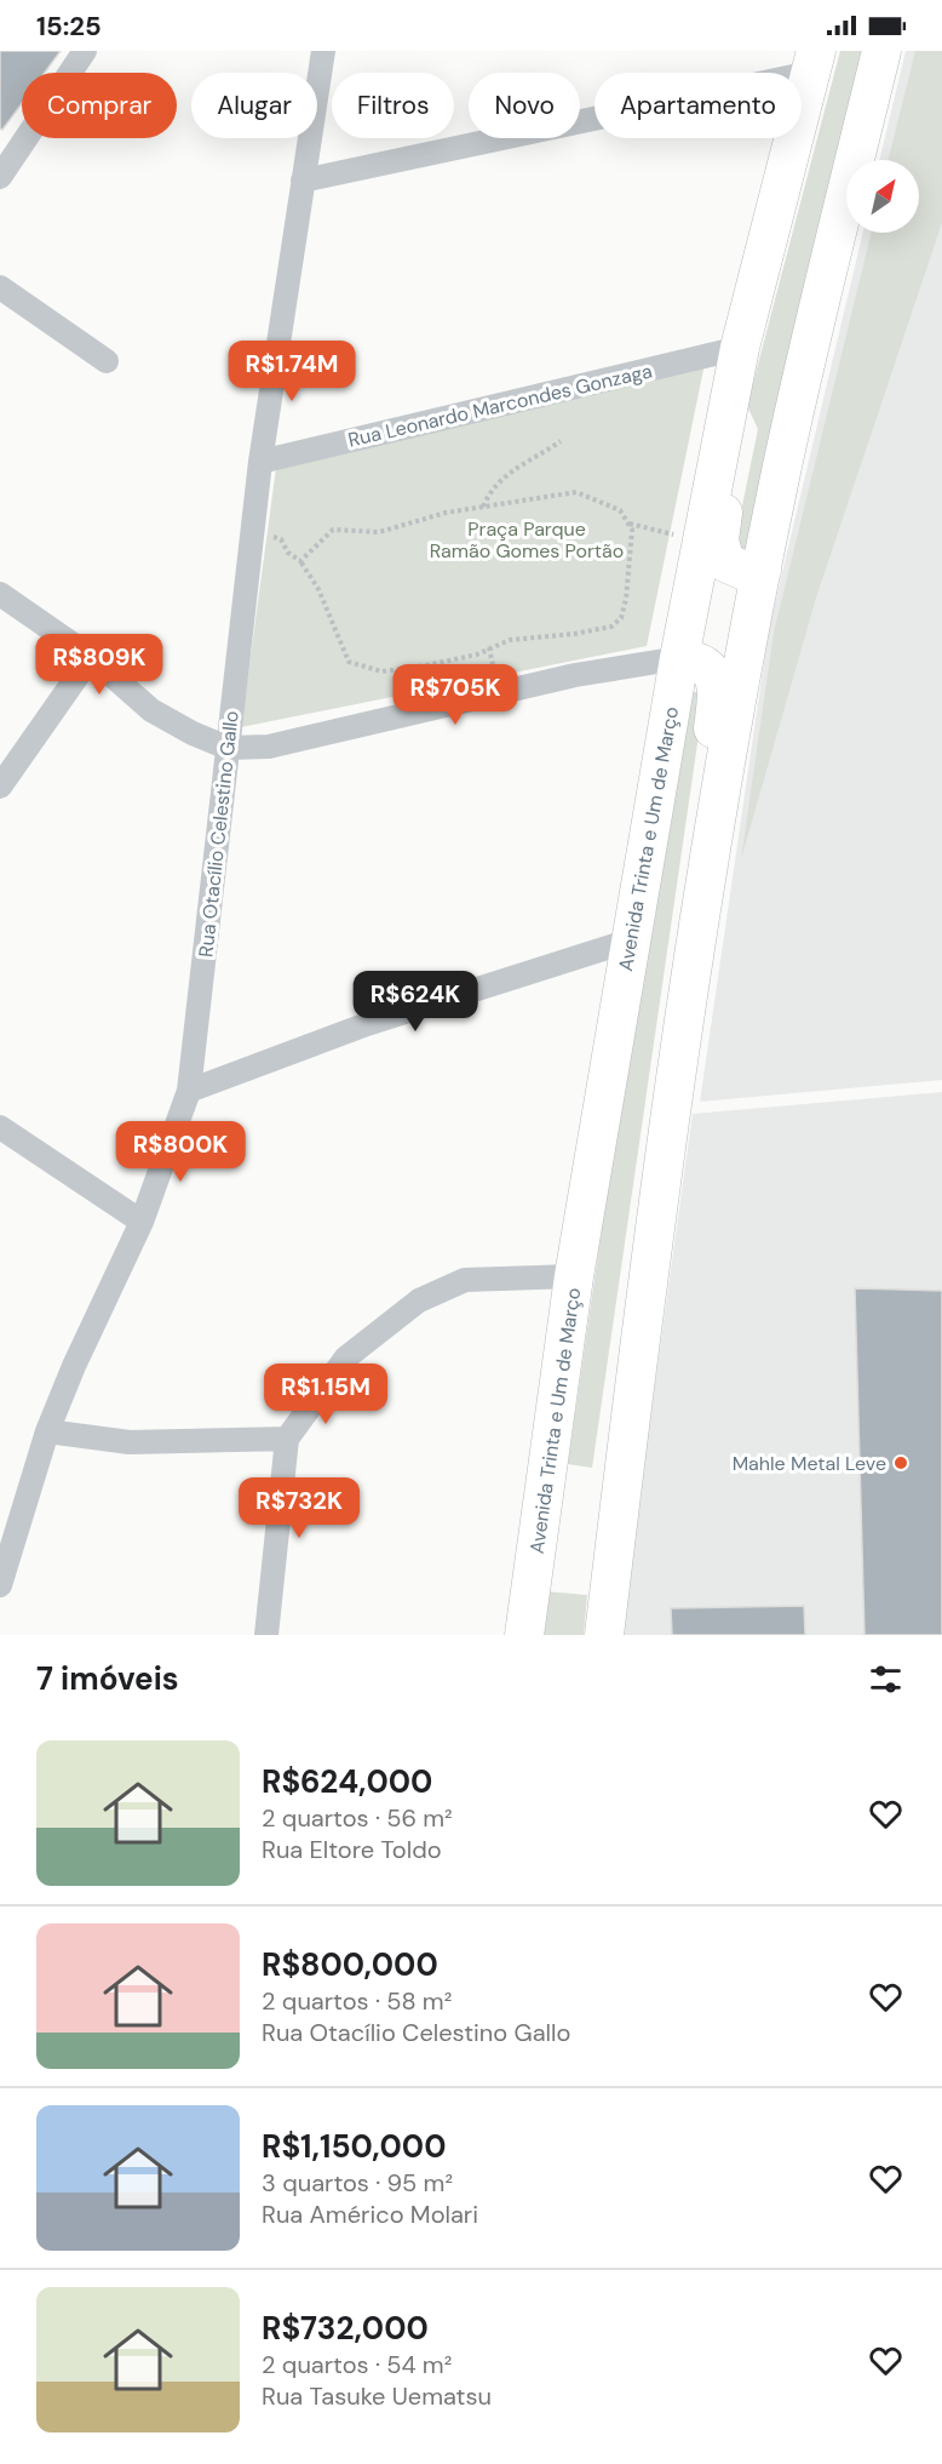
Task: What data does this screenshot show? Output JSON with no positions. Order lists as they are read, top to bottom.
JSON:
{
  "streets": {
    "main road": ["Avenida Trinta e Um de Março"],
    "street": ["Rua Leonardo Marcondes Gonzaga", "Rua Otacílio Celestino Gallo"]
  },
  "crossings": [
    ["Rua Leonardo Marcondes Gonzaga", "Rua Otacílio Celestino Gallo"],
    ["Rua Leonardo Marcondes Gonzaga", "Avenida Trinta e Um de Março"]
  ],
  "parks": ["Praça Parque Ramão Gomes Portão"],
  "places": ["Mahle Metal Leve"],
  "north": "top right",
  "page": {
    "status": "15:25",
    "chip": [
      "Comprar",
      "Alugar",
      "Filtros",
      "Novo",
      "Apartamento"
    ],
    "price": [
      "R$1.74M",
      "R$809K",
      "R$705K",
      "R$624K",
      "R$800K",
      "R$1.15M",
      "R$732K"
    ],
    "heading": "7 imóveis",
    "list": [
      {
        "name": "R$624,000",
        "note": "2 quartos · 56 m² · Rua Eltore Toldo"
      },
      {
        "name": "R$800,000",
        "note": "2 quartos · 58 m² · Rua Otacílio Celestino Gallo"
      },
      {
        "name": "R$1,150,000",
        "note": "3 quartos · 95 m² · Rua Américo Molari"
      },
      {
        "name": "R$732,000",
        "note": "2 quartos · 54 m² · Rua Tasuke Uematsu"
      }
    ]
  }
}
